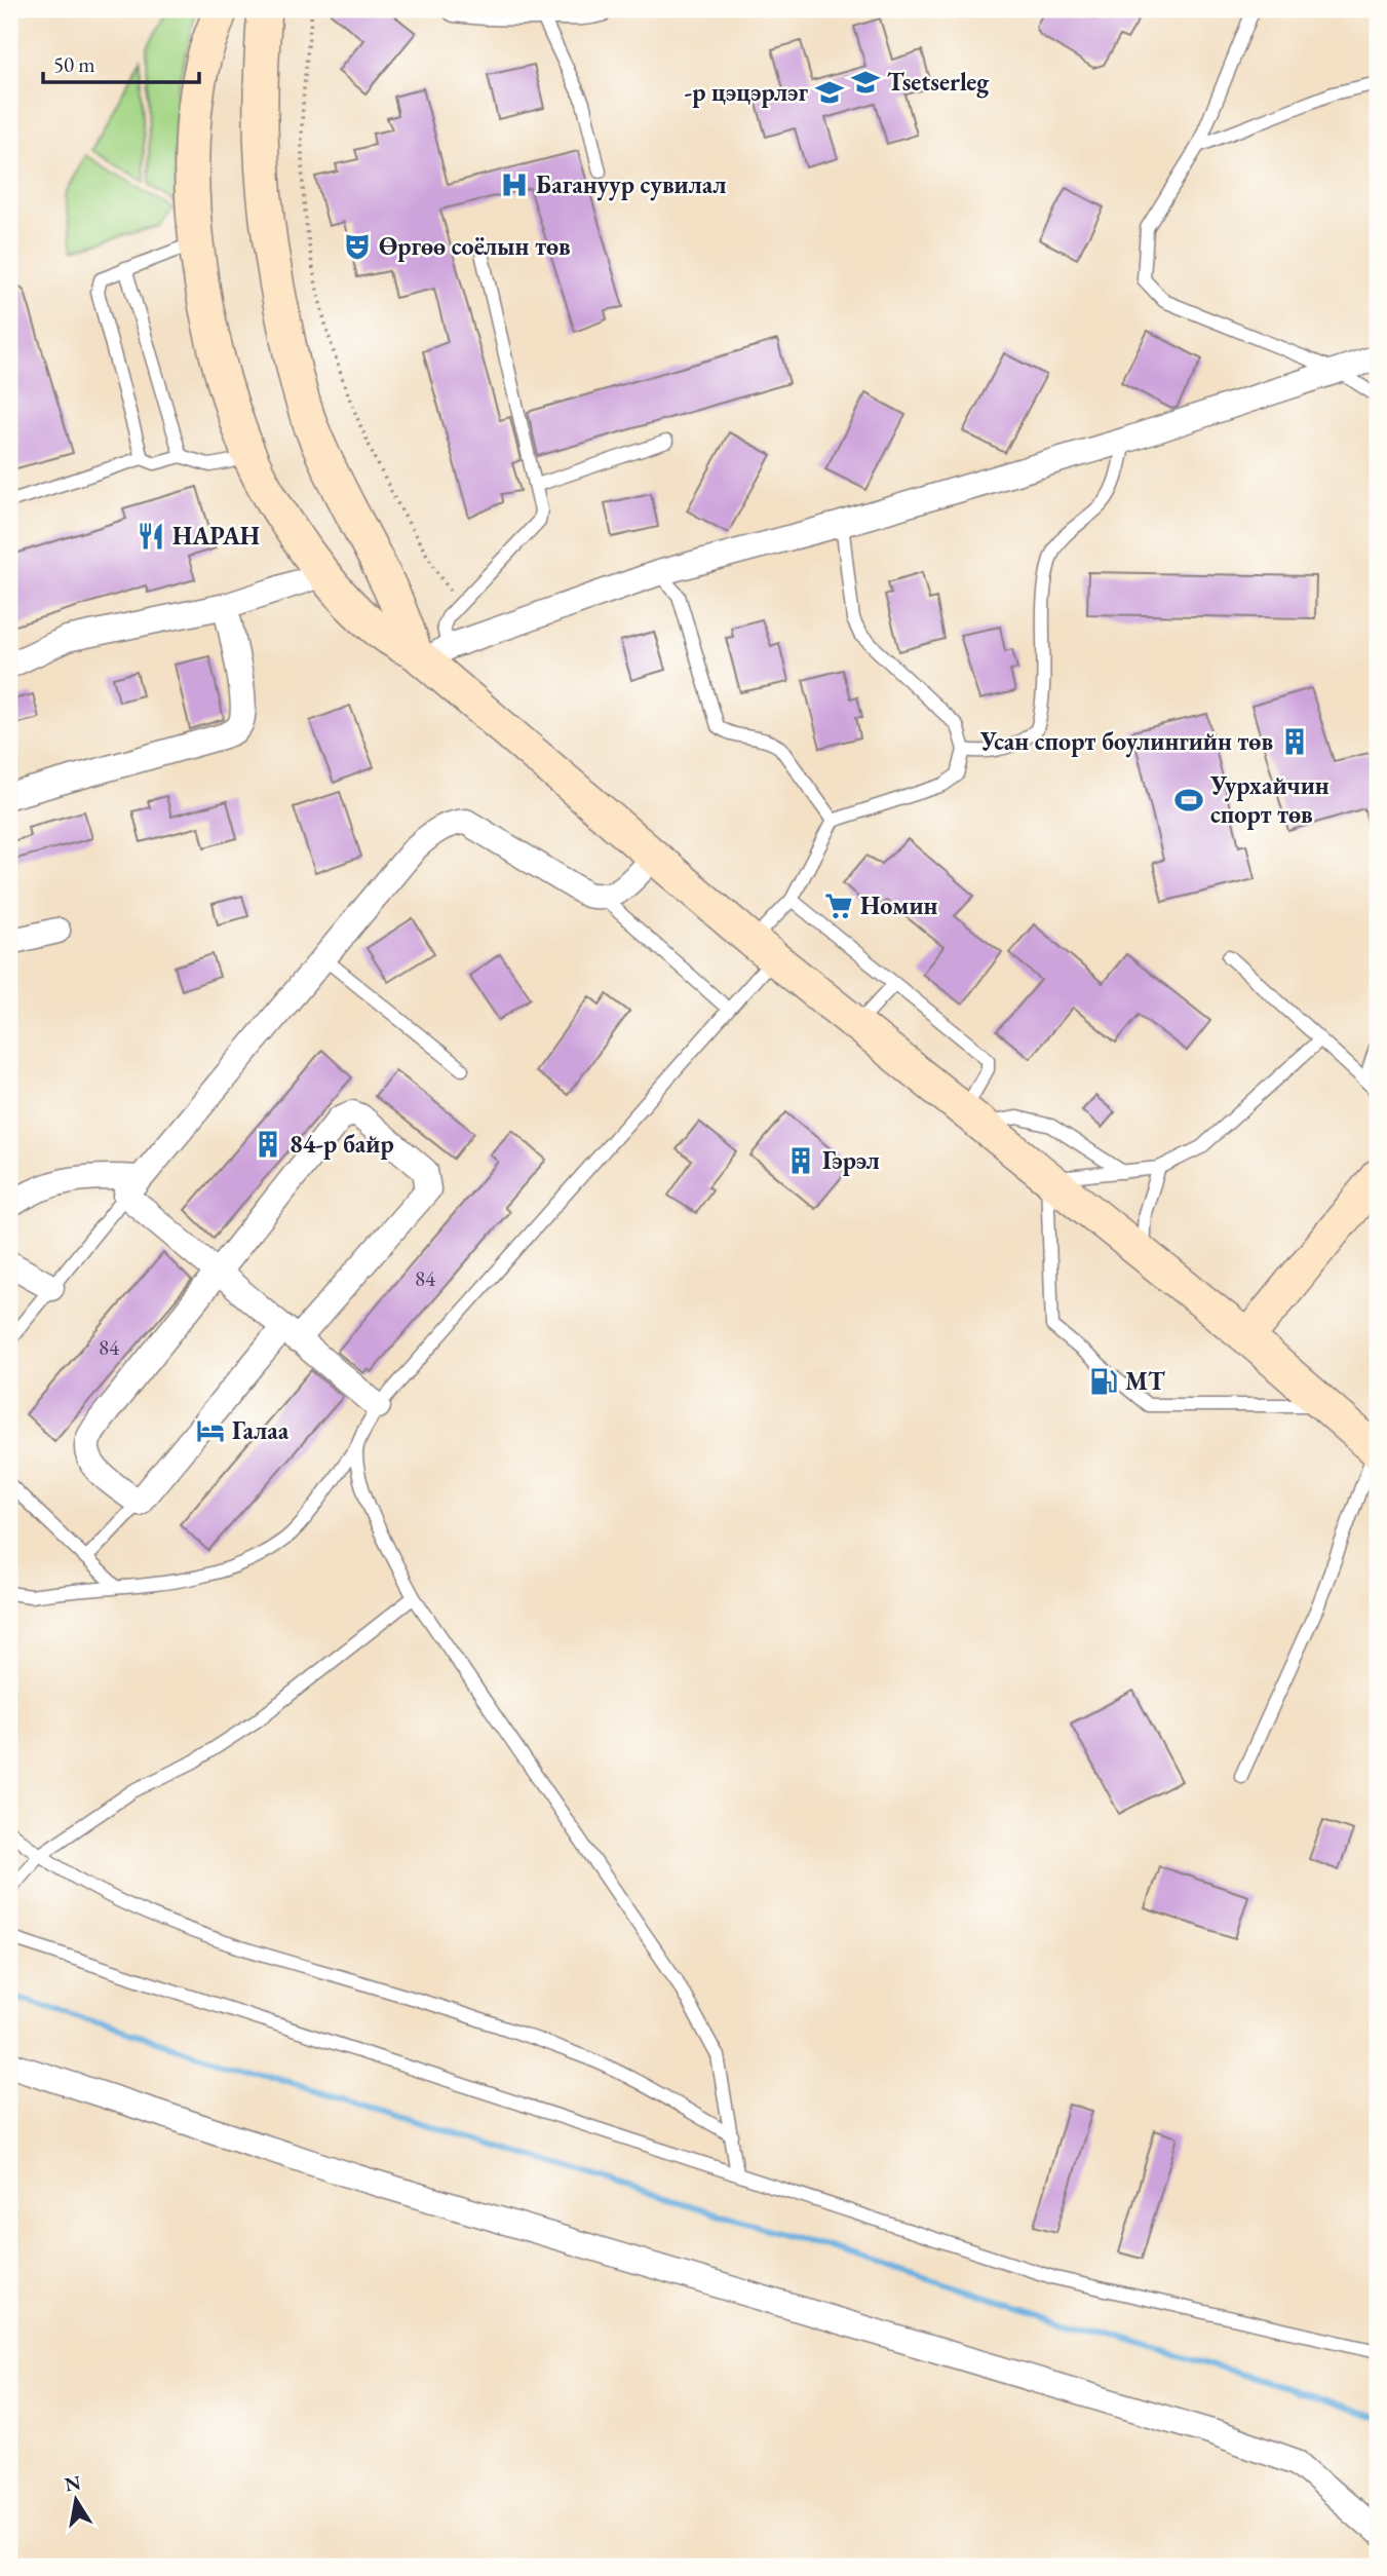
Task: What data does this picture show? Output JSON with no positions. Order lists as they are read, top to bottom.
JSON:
{
  "places": {
    "school or university": ["Tsetserleg", "-р цэцэрлэг"],
    "hospital": ["Багануур сувилал"],
    "theatre": ["Өргөө соёлын төв"],
    "restaurant": ["НАРАН"],
    "building": ["Усан спорт боулингийн төв", "84-р байр", "Гэрэл"],
    "sports": ["Уурхайчин спорт төв"],
    "supermarket": ["Номин"],
    "fuel station": ["МТ"],
    "hotel": ["Галаа"]
  },
  "house_numbers": ["84", "84"],
  "scale_bar": "50 m",
  "north": "top"
}
